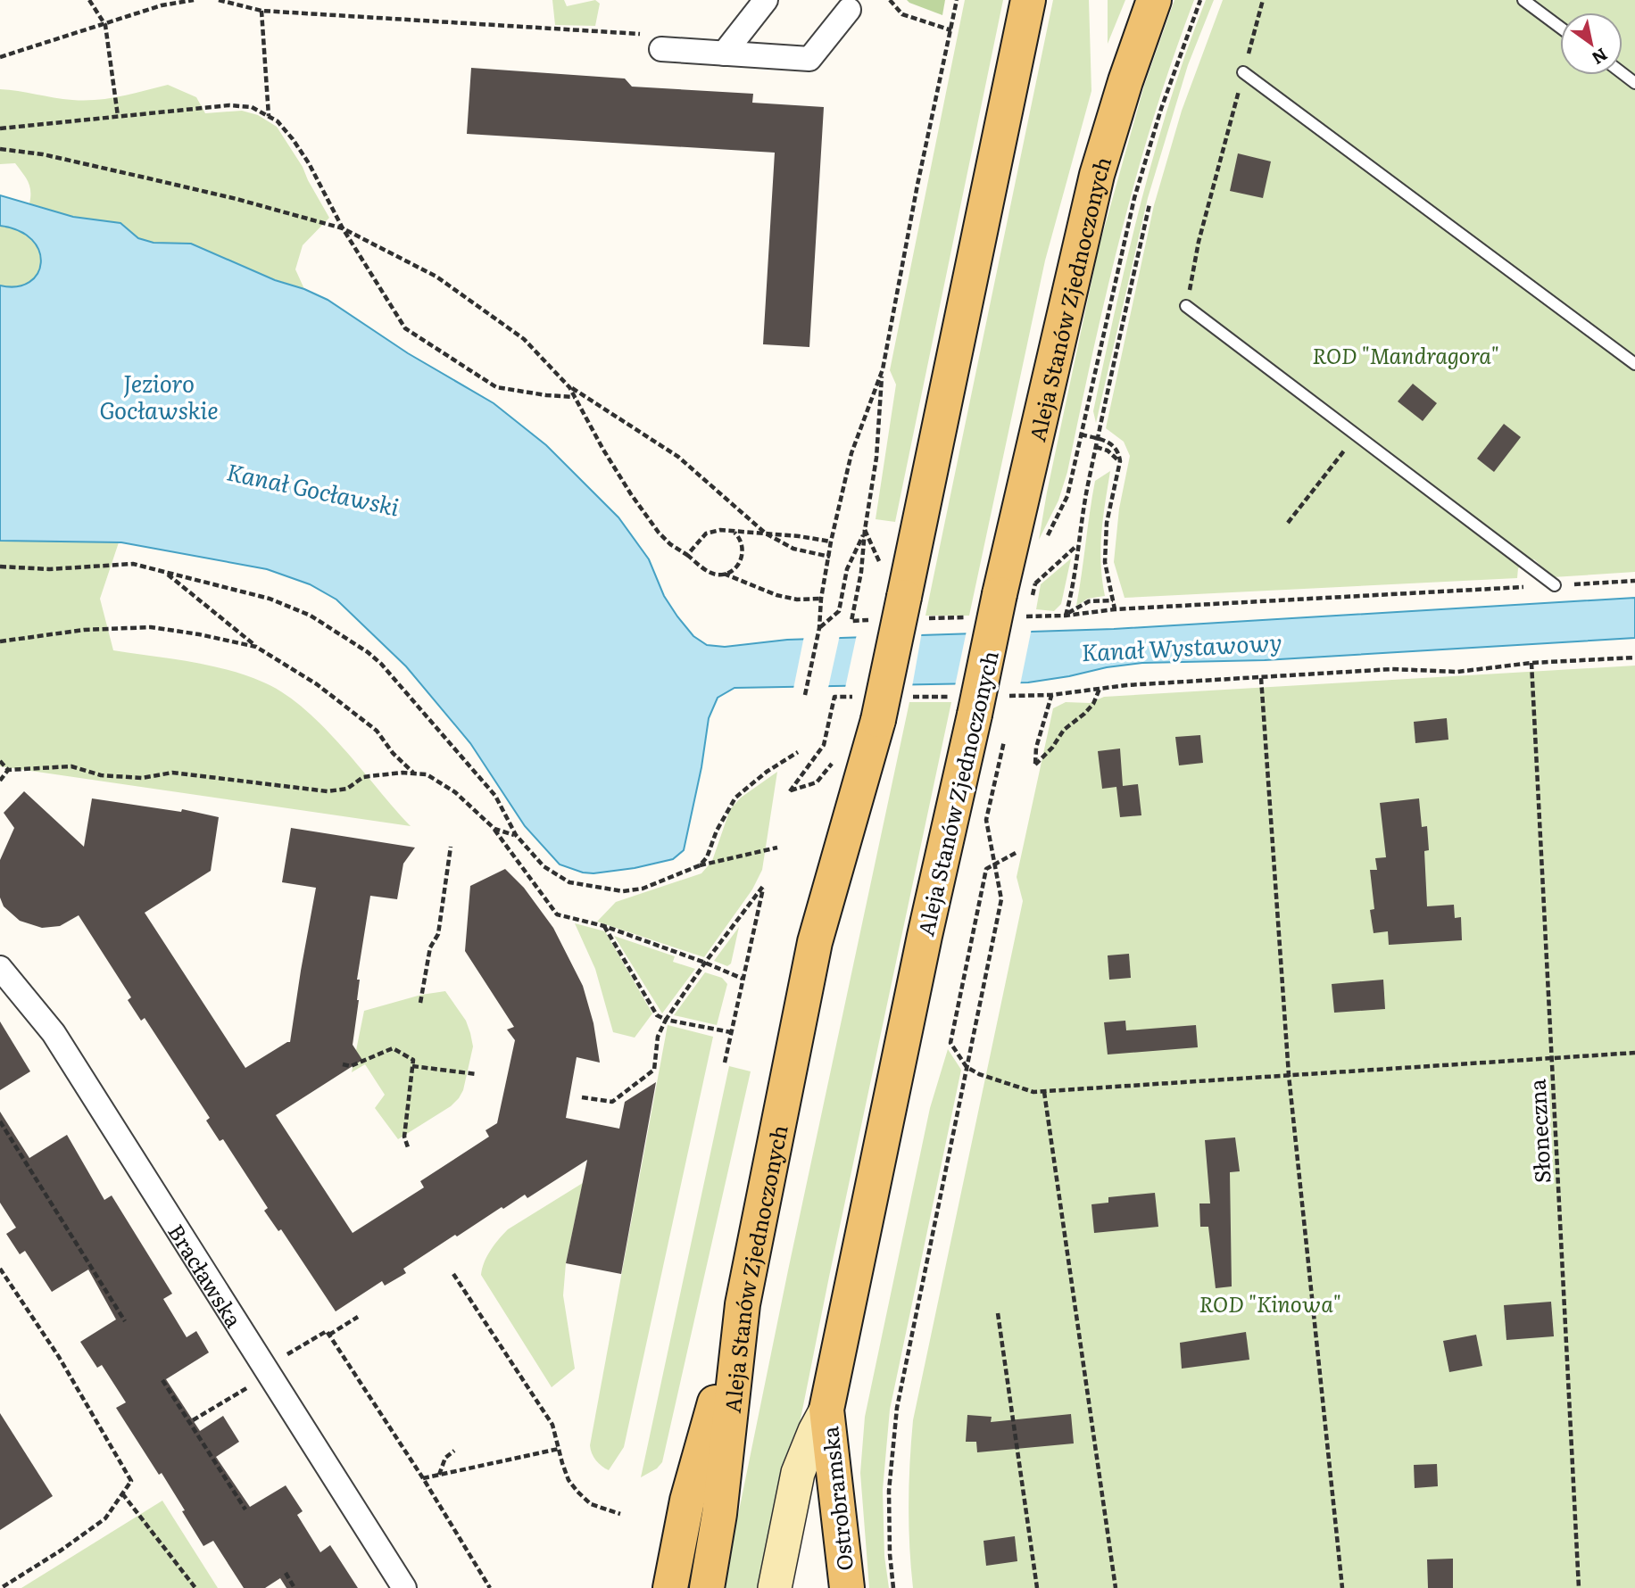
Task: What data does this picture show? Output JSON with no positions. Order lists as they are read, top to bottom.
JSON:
{
  "streets": {
    "main road": ["Aleja Stanów Zjednoczonych", "Ostrobramska"],
    "street": ["Bracławska"],
    "path": ["Słoneczna"]
  },
  "crossings": [
    ["Aleja Stanów Zjednoczonych", "Ostrobramska"]
  ],
  "water": ["Jezioro Gocławskie", "Kanał Gocławski", "Kanał Wystawowy"],
  "parks": ["ROD \"Mandragora\"", "ROD \"Kinowa\""],
  "north": "bottom right"
}
